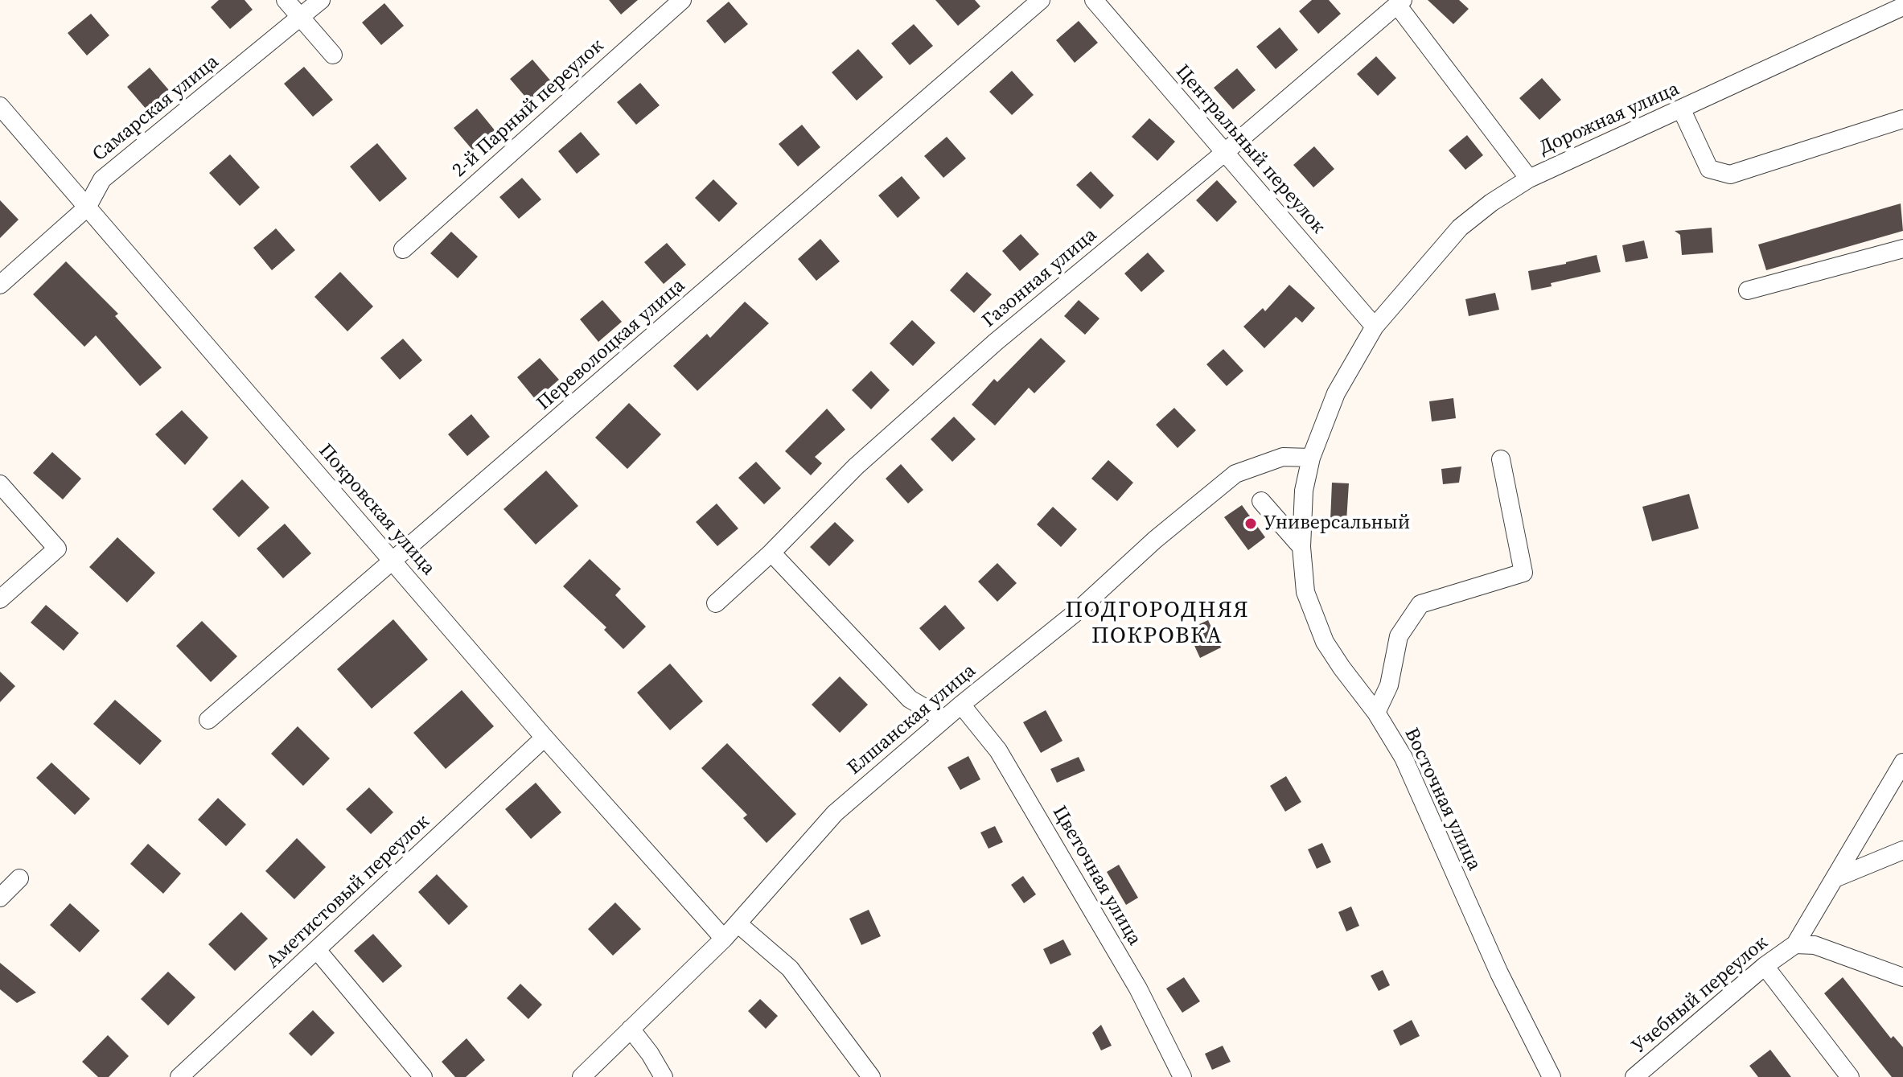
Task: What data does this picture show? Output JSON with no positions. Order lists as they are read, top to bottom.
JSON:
{
  "streets": {
    "street": [
      "Самарская улица",
      "2-й Парный переулок",
      "Дорожная улица",
      "Центральный переулок",
      "Газонная улица",
      "Переволоцкая улица",
      "Покровская улица",
      "Елшанская улица",
      "Восточная улица",
      "Цветочная улица",
      "Аметистовый переулок",
      "Учебный переулок"
    ]
  },
  "crossings": [
    ["Самарская улица", "Покровская улица"],
    ["Дорожная улица", "Центральный переулок"],
    ["Дорожная улица", "Восточная улица"],
    ["Центральный переулок", "Газонная улица"],
    ["Центральный переулок", "Восточная улица"],
    ["Переволоцкая улица", "Покровская улица"],
    ["Покровская улица", "Елшанская улица"],
    ["Покровская улица", "Аметистовый переулок"],
    ["Елшанская улица", "Восточная улица"],
    ["Елшанская улица", "Цветочная улица"]
  ],
  "districts": ["ПОДГОРОДНЯЯ ПОКРОВКА"],
  "places": ["Универсальный"]
}
